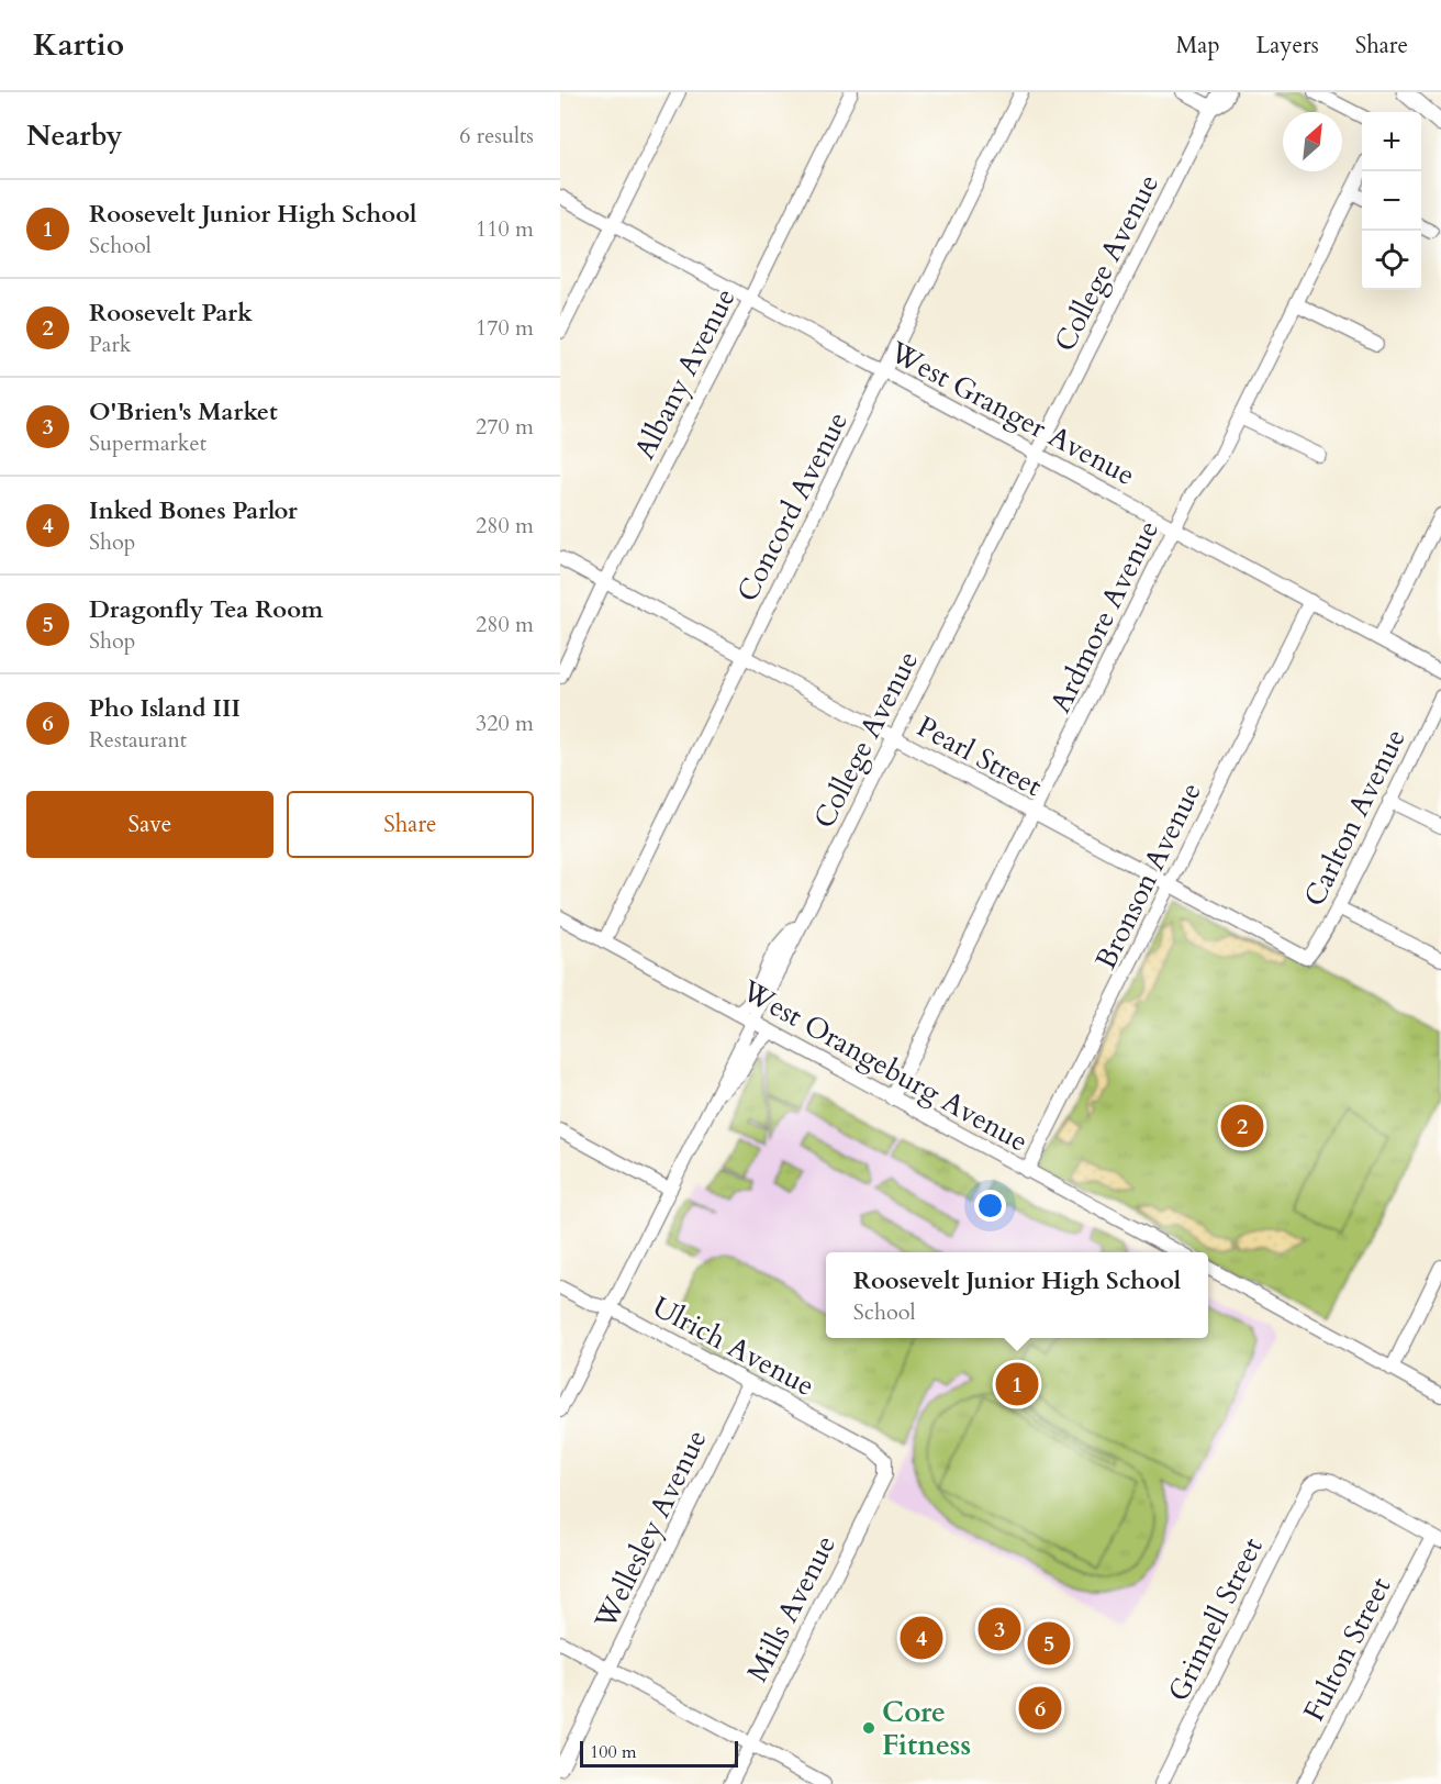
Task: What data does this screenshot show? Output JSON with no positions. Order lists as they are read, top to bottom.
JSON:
{
  "streets": {
    "street": [
      "College Avenue",
      "Albany Avenue",
      "West Granger Avenue",
      "Concord Avenue",
      "Ardmore Avenue",
      "Pearl Street",
      "Carlton Avenue",
      "Bronson Avenue",
      "West Orangeburg Avenue",
      "Ulrich Avenue",
      "Wellesley Avenue",
      "Mills Avenue",
      "Grinnell Street",
      "Fulton Street"
    ]
  },
  "crossings": [
    ["College Avenue", "West Granger Avenue"],
    ["College Avenue", "Pearl Street"],
    ["College Avenue", "West Orangeburg Avenue"],
    ["College Avenue", "Ulrich Avenue"],
    ["Albany Avenue", "West Granger Avenue"],
    ["Albany Avenue", "Pearl Street"],
    ["West Granger Avenue", "Concord Avenue"],
    ["West Granger Avenue", "Ardmore Avenue"],
    ["West Granger Avenue", "Bronson Avenue"],
    ["Concord Avenue", "Pearl Street"],
    ["Concord Avenue", "West Orangeburg Avenue"],
    ["Ardmore Avenue", "Pearl Street"],
    ["Ardmore Avenue", "West Orangeburg Avenue"],
    ["Pearl Street", "Carlton Avenue"],
    ["Pearl Street", "Bronson Avenue"],
    ["Bronson Avenue", "West Orangeburg Avenue"],
    ["Ulrich Avenue", "Wellesley Avenue"],
    ["Ulrich Avenue", "Mills Avenue"],
    ["Grinnell Street", "Fulton Street"]
  ],
  "places": ["Core Fitness"],
  "scale_bar": "100 m",
  "north": "top right",
  "page": {
    "header": "Kartio",
    "nav": ["Map", "Layers", "Share"],
    "heading": ["Nearby", "6 results"],
    "map_buttons": ["+", "−"],
    "list": [
      {
        "mark": "1",
        "name": "Roosevelt Junior High School",
        "note": "School",
        "value": "110 m"
      },
      {
        "mark": "2",
        "name": "Roosevelt Park",
        "note": "Park",
        "value": "170 m"
      },
      {
        "mark": "3",
        "name": "O'Brien's Market",
        "note": "Supermarket",
        "value": "270 m"
      },
      {
        "mark": "4",
        "name": "Inked Bones Parlor",
        "note": "Shop",
        "value": "280 m"
      },
      {
        "mark": "5",
        "name": "Dragonfly Tea Room",
        "note": "Shop",
        "value": "280 m"
      },
      {
        "mark": "6",
        "name": "Pho Island III",
        "note": "Restaurant",
        "value": "320 m"
      }
    ],
    "buttons": ["Save", "Share"],
    "pins": [
      "2",
      "1",
      "3",
      "4",
      "5",
      "6"
    ],
    "popup": ["Roosevelt Junior High School", "School"],
    "scale": "100 m"
  }
}
